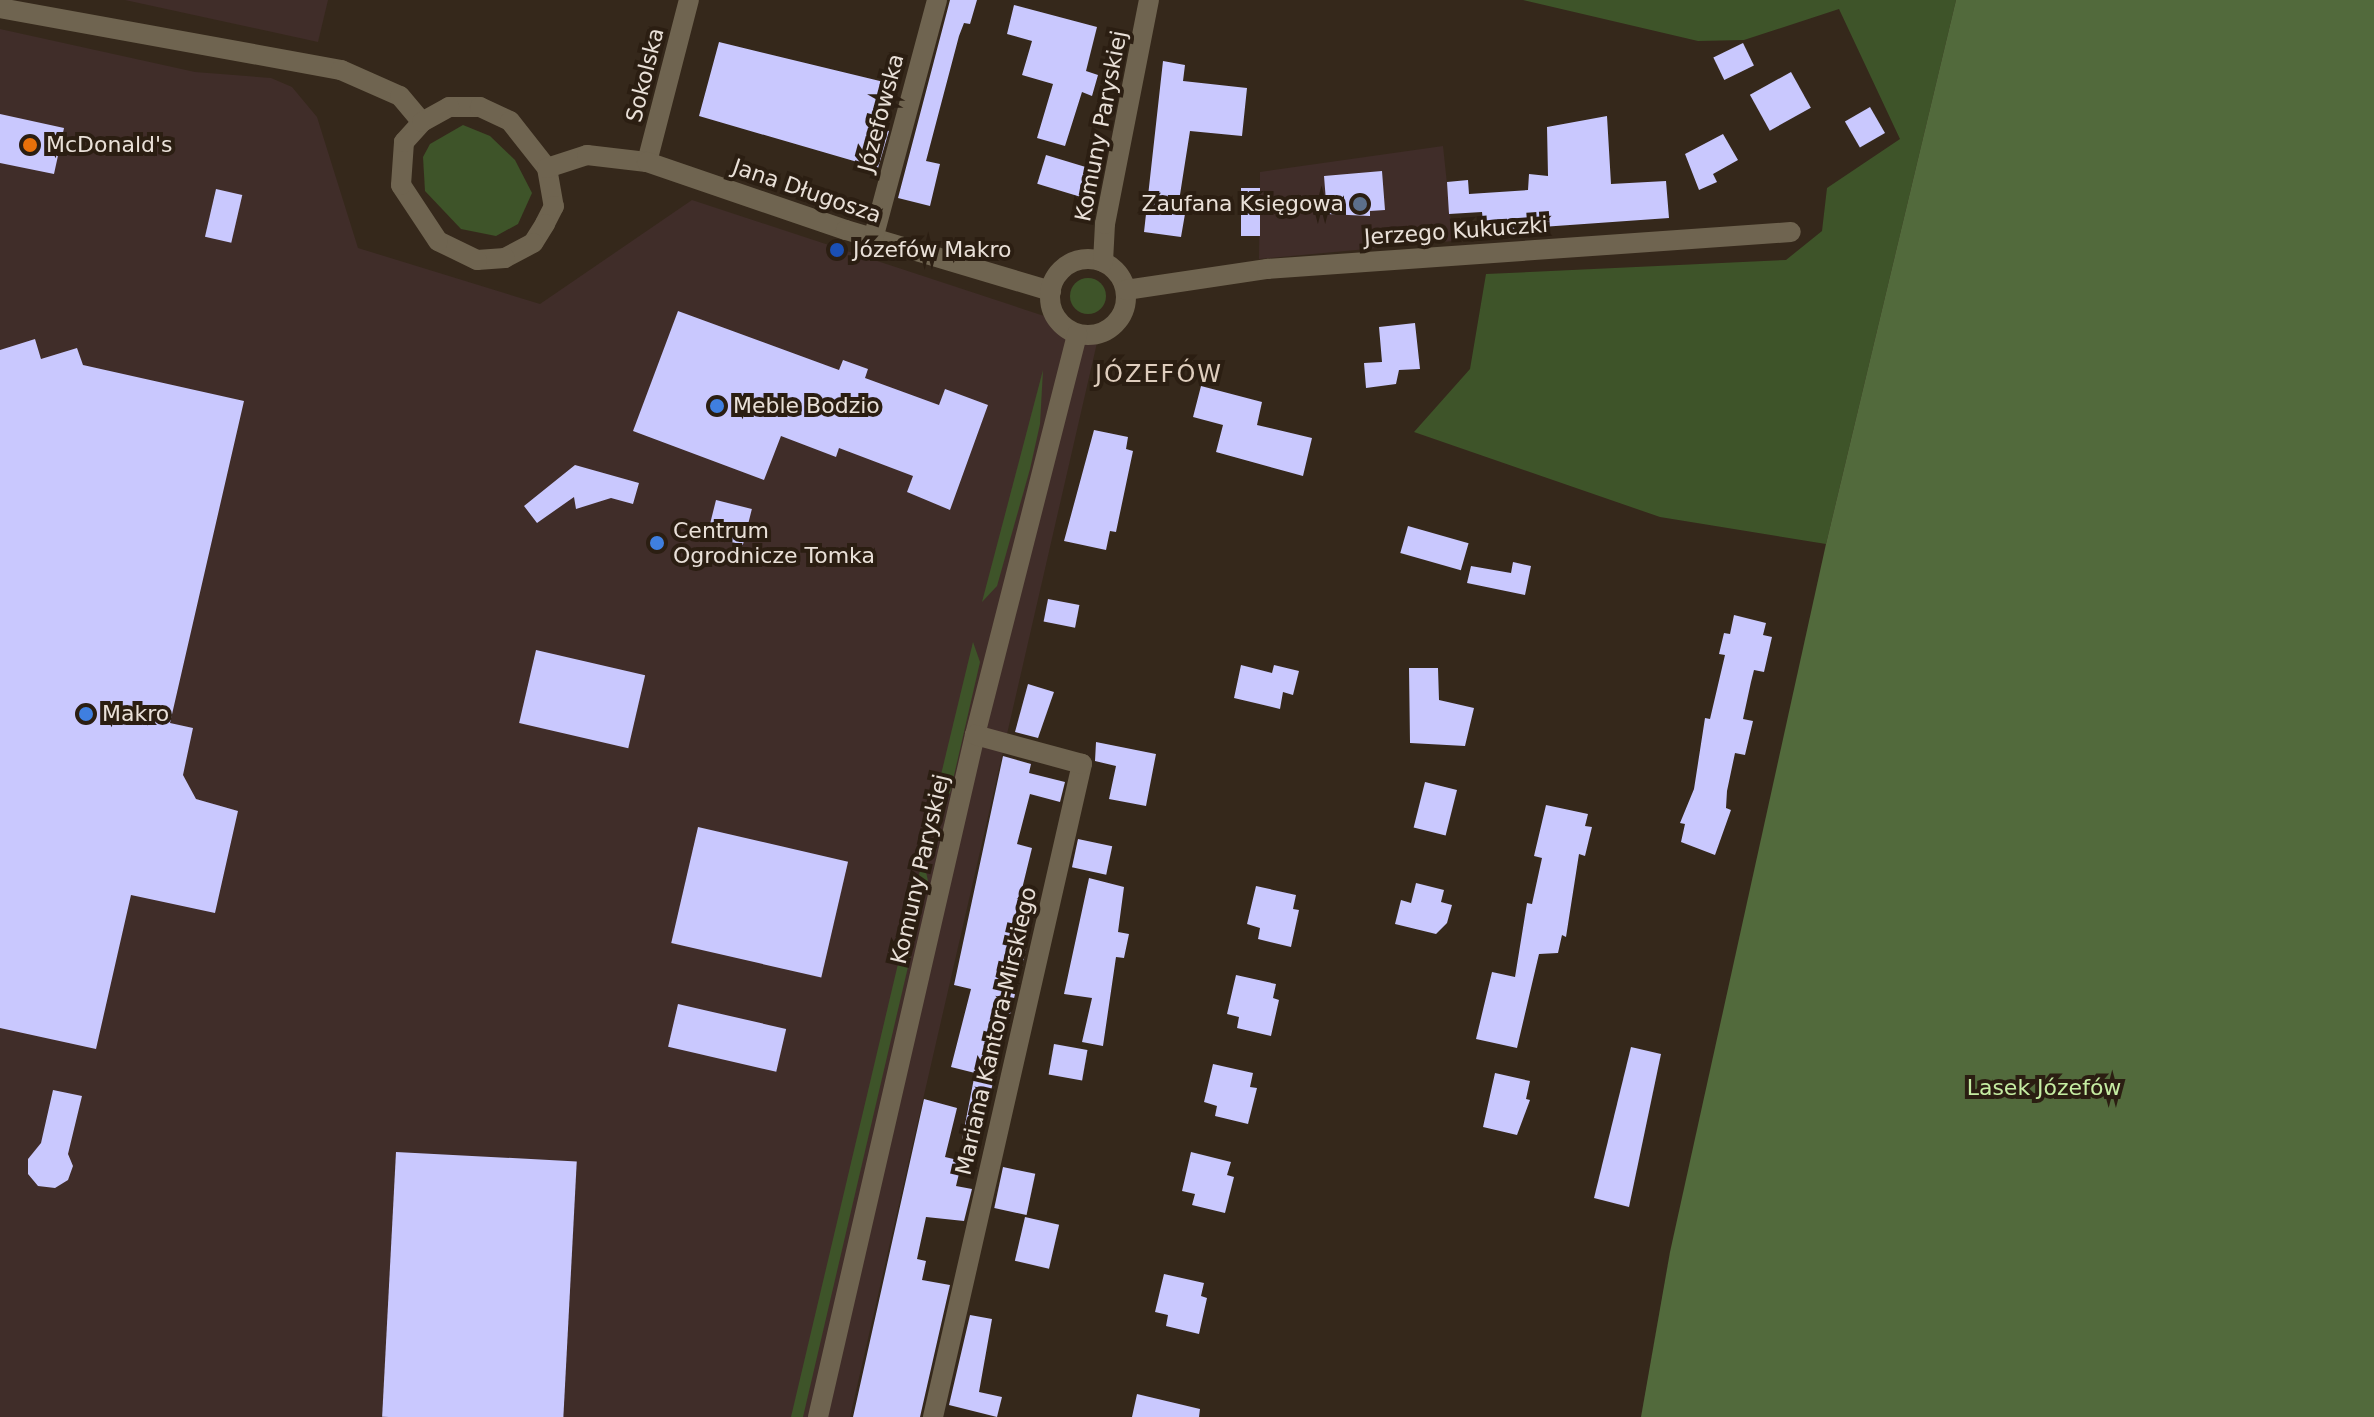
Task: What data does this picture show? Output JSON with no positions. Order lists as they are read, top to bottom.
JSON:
{
  "streets": {
    "street": [
      "Sokolska",
      "Józefowska",
      "Komuny Paryskiej",
      "Jana Długosza",
      "Jerzego Kukuczki",
      "Mariana Kantora-Mirskiego"
    ]
  },
  "crossings": [
    ["Sokolska", "Jana Długosza"],
    ["Józefowska", "Jana Długosza"],
    ["Komuny Paryskiej", "Jana Długosza"],
    ["Komuny Paryskiej", "Jerzego Kukuczki"],
    ["Komuny Paryskiej", "Mariana Kantora-Mirskiego"],
    ["Jana Długosza", "Jerzego Kukuczki"]
  ],
  "districts": ["JÓZEFÓW"],
  "parks": ["Lasek Józefów"],
  "places": [
    "McDonald's",
    "Zaufana Księgowa",
    "Józefów Makro",
    "Meble Bodzio",
    "Centrum Ogrodnicze Tomka",
    "Makro"
  ]
}
